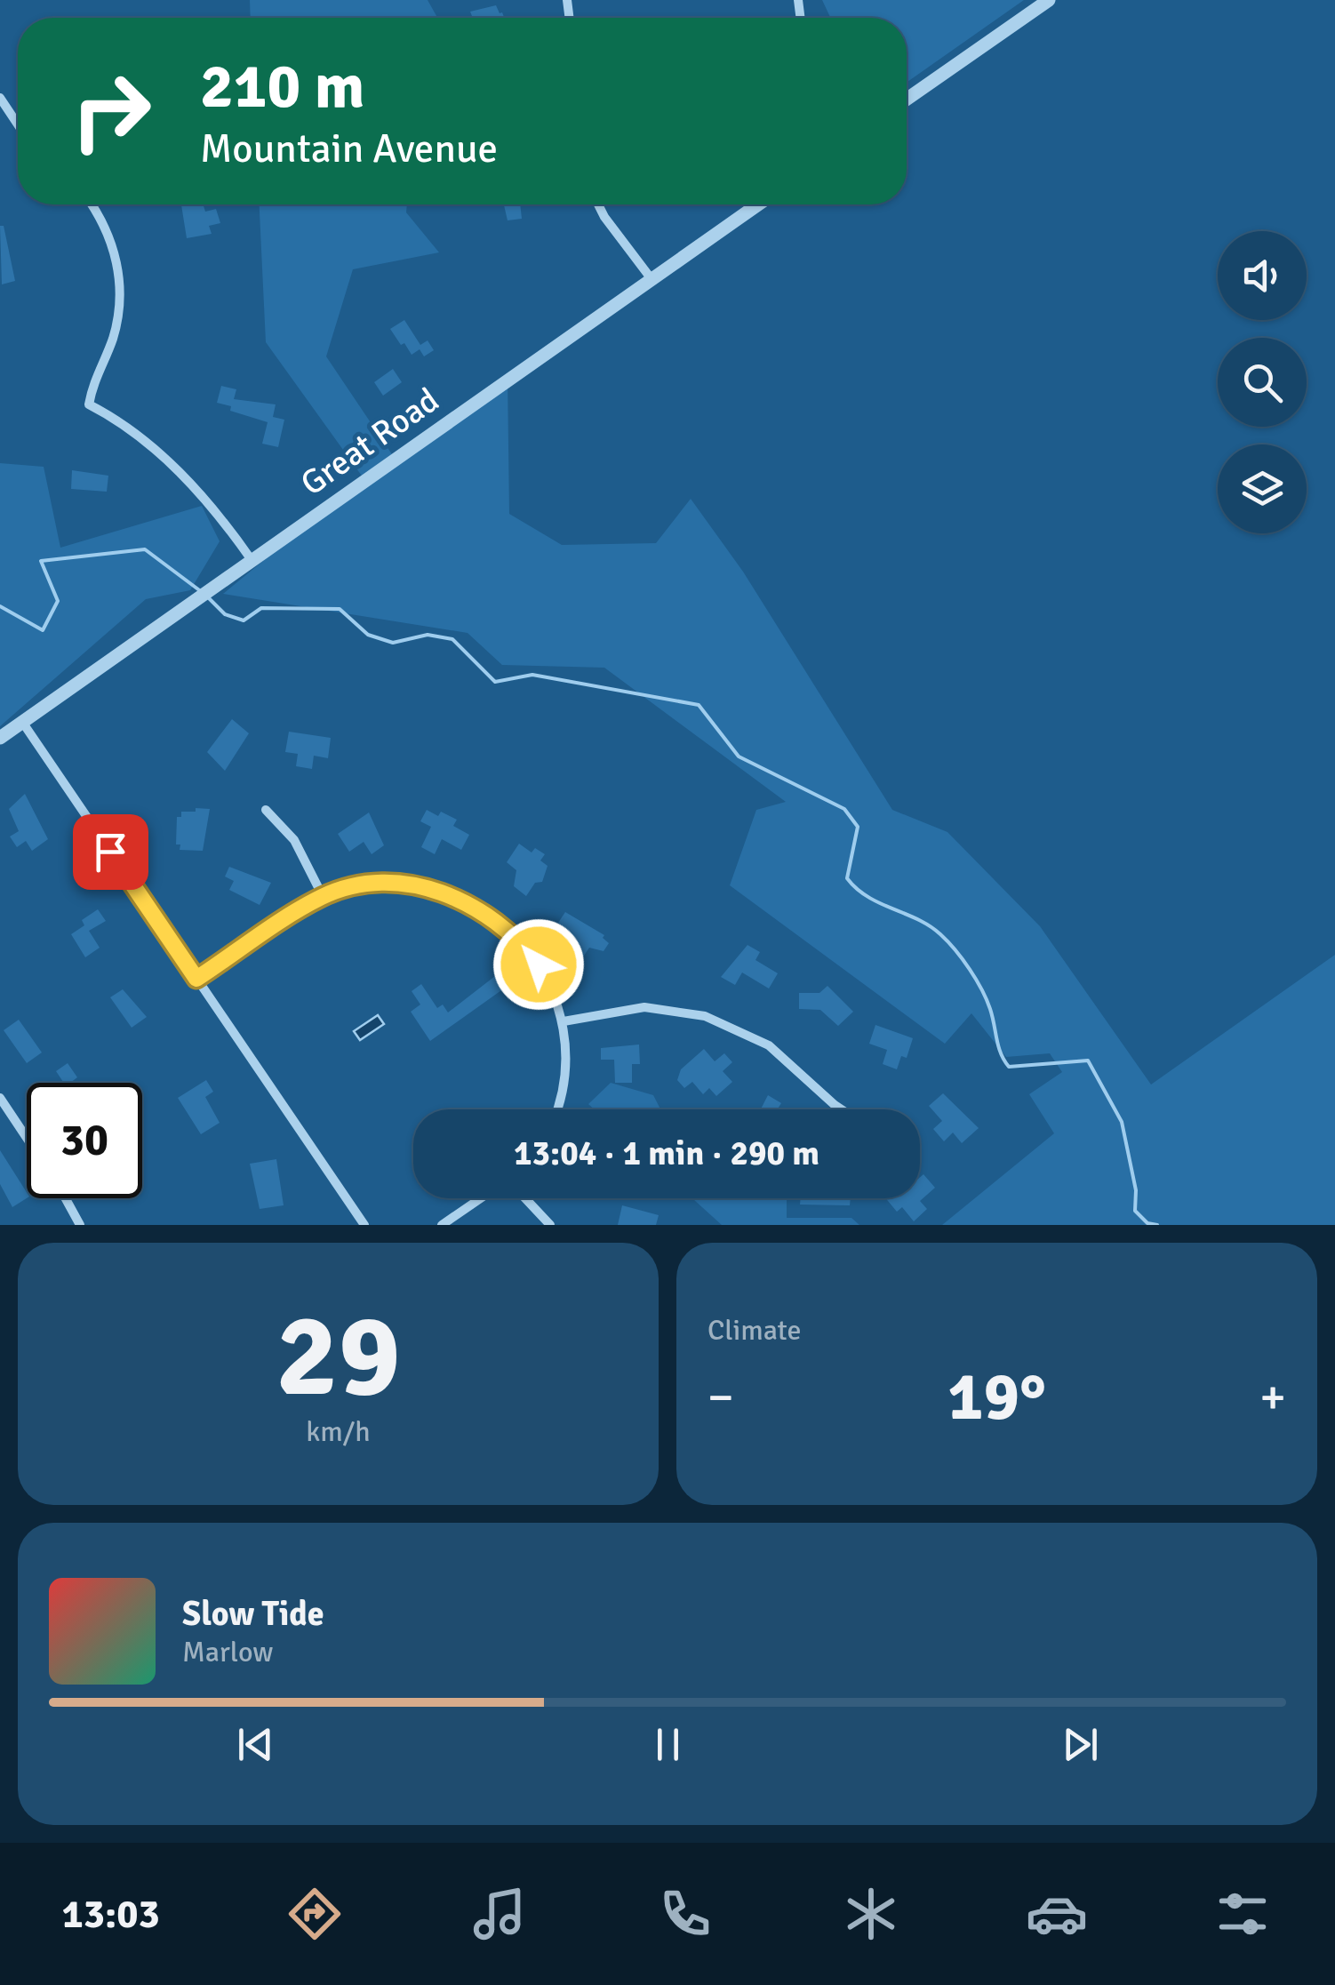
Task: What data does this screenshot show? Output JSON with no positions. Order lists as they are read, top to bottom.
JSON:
{
  "streets": {
    "street": ["Great Road"]
  },
  "page": {
    "turn": ["210 m", "Mountain Avenue"],
    "limit": "30",
    "trip": "13:04 · 1 min · 290 m",
    "tile": [
      ["29", "km/h"],
      "Climate"
    ],
    "heat": ["−", "19°", "+"],
    "song": ["Slow Tide", "Marlow"],
    "tabs": "13:03"
  }
}
